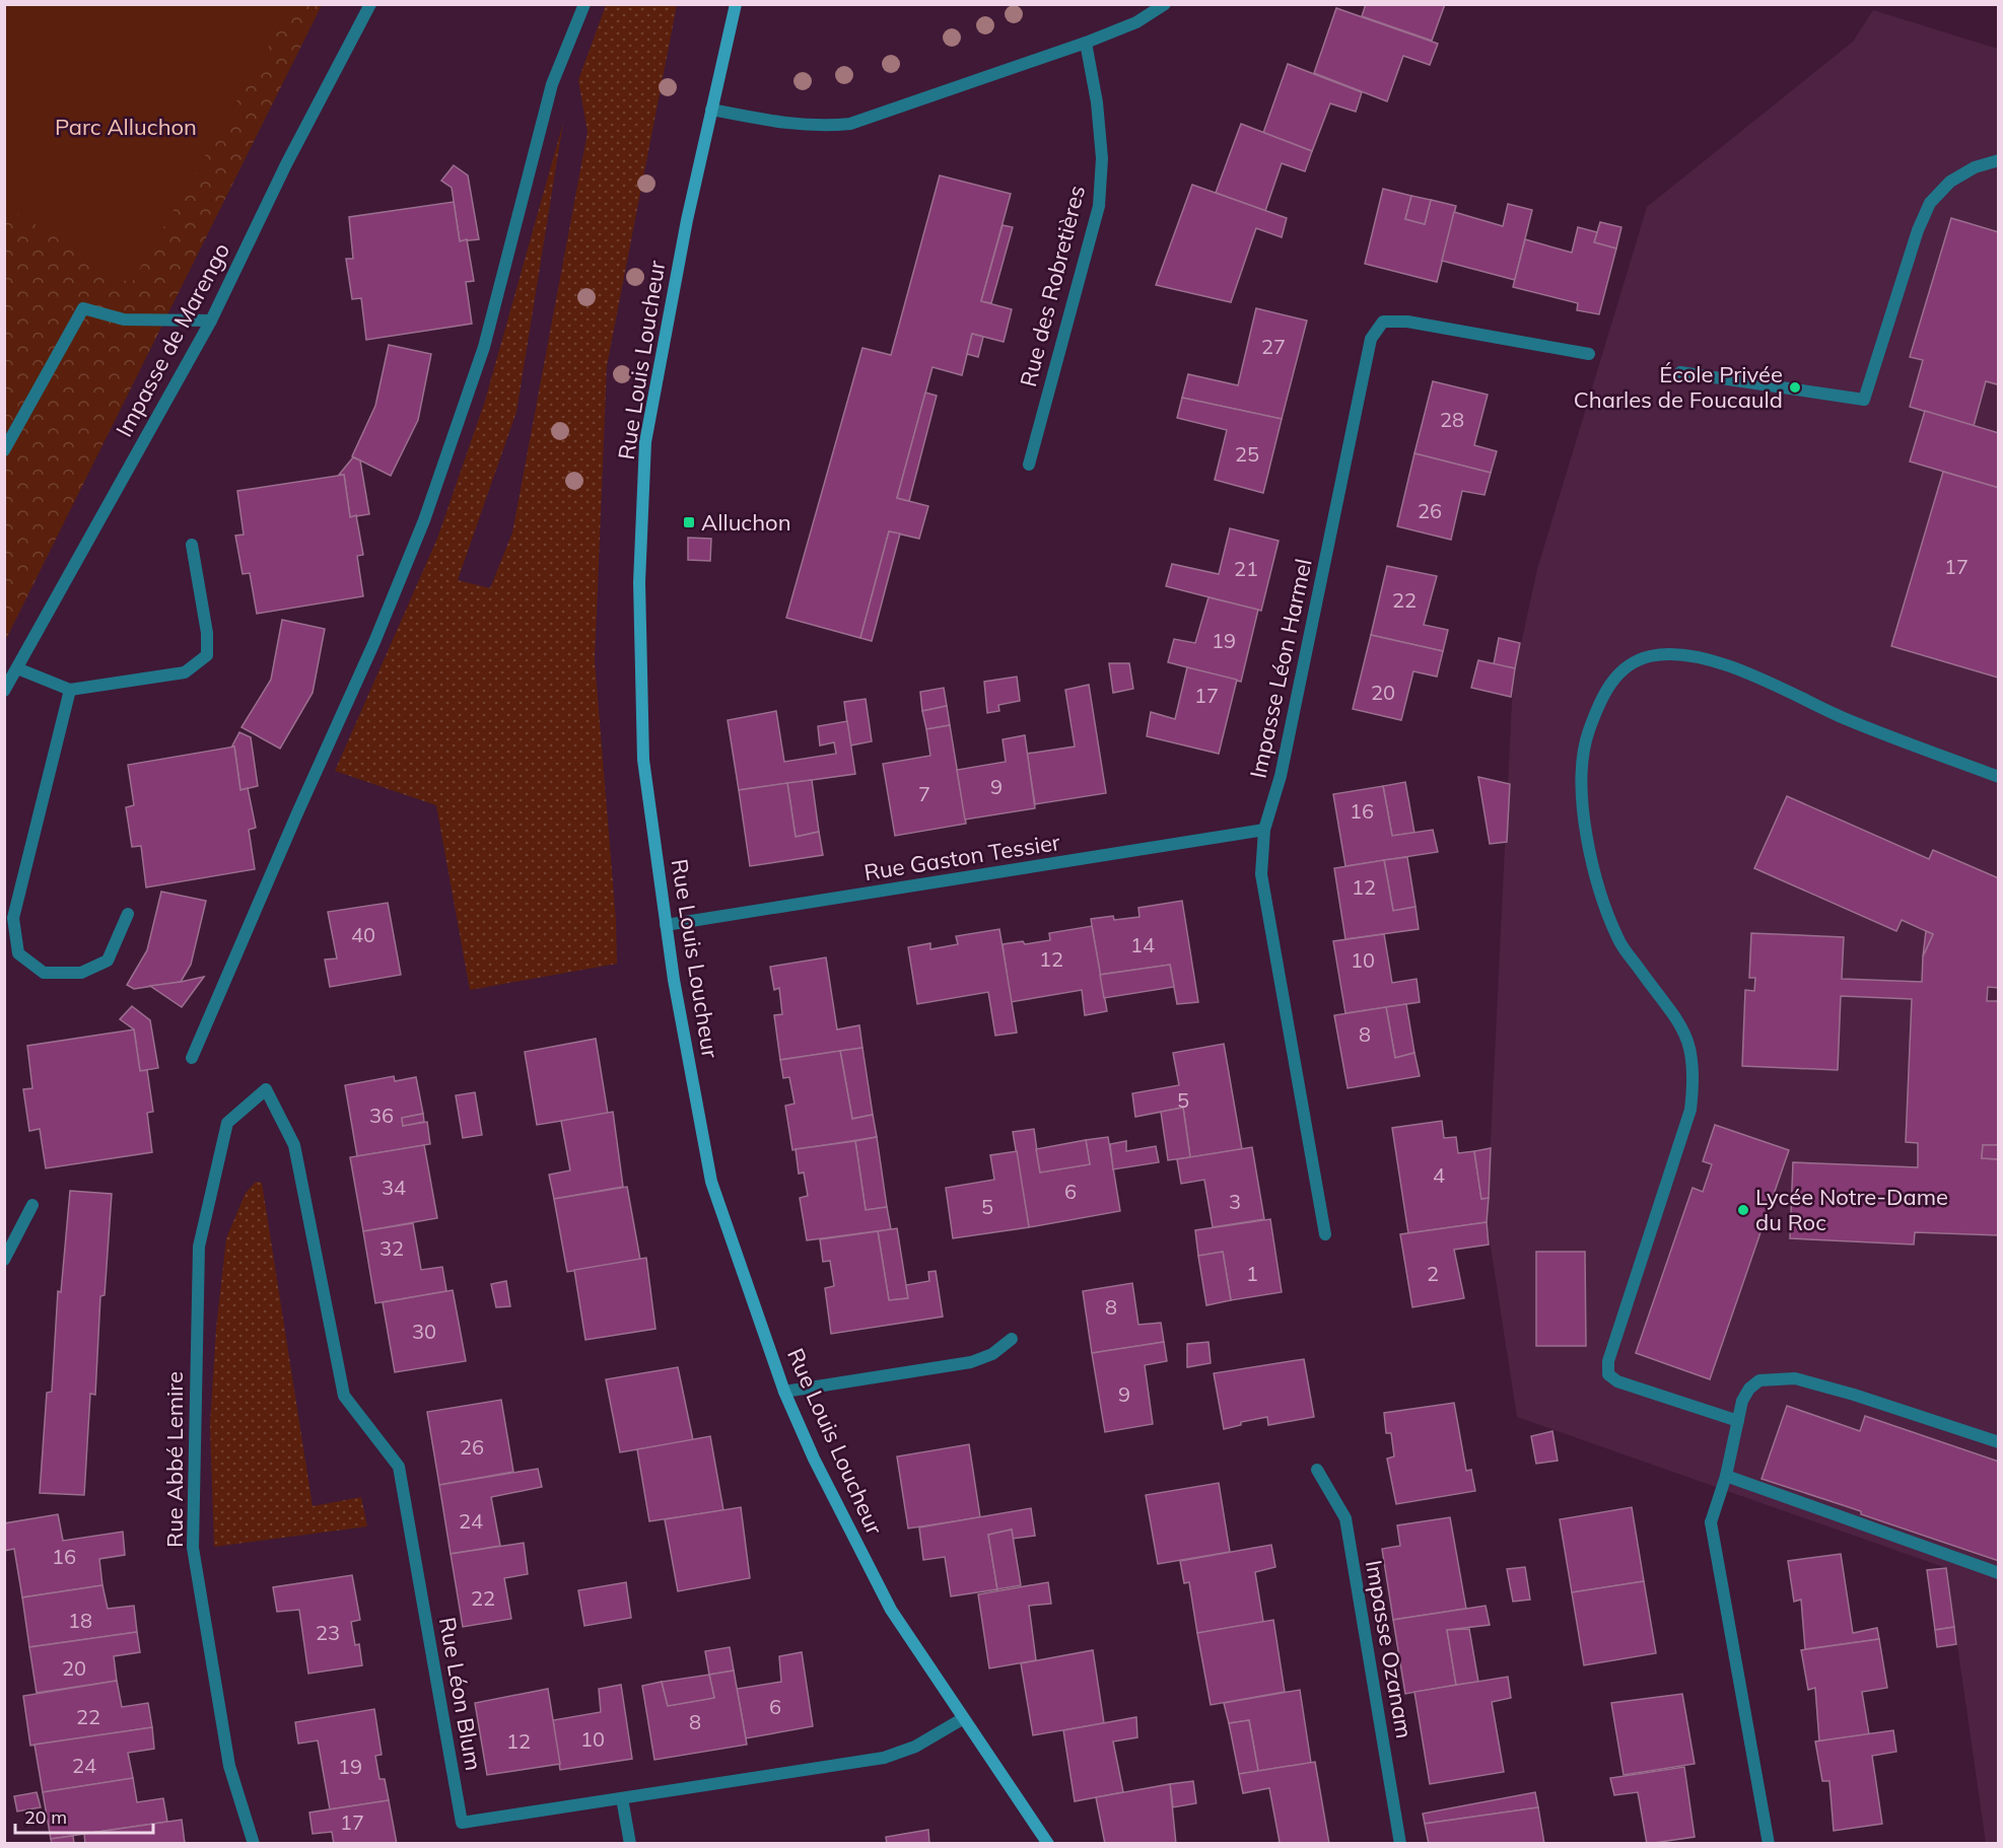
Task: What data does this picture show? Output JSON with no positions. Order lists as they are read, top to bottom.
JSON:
{
  "streets": {
    "street": [
      "Rue des Robretières",
      "Impasse de Marengo",
      "Rue Louis Loucheur",
      "Impasse Léon Harmel",
      "Rue Gaston Tessier",
      "Rue Abbé Lemire",
      "Impasse Ozanam",
      "Rue Léon Blum"
    ]
  },
  "crossings": [
    ["Rue Louis Loucheur", "Rue Gaston Tessier"],
    ["Rue Louis Loucheur", "Rue Léon Blum"],
    ["Impasse Léon Harmel", "Rue Gaston Tessier"],
    ["Rue Abbé Lemire", "Rue Léon Blum"]
  ],
  "parks": ["Parc Alluchon"],
  "places": {
    "other": ["École Privée Charles de Foucauld", "Lycée Notre-Dame du Roc"],
    "transit": ["Alluchon"]
  },
  "house_numbers": [
    "27",
    "28",
    "25",
    "26",
    "17",
    "21",
    "22",
    "19",
    "20",
    "17",
    "9",
    "7",
    "16",
    "12",
    "40",
    "14",
    "12",
    "10",
    "8",
    "5",
    "36",
    "4",
    "34",
    "6",
    "3",
    "5",
    "32",
    "1",
    "2",
    "8",
    "30",
    "9",
    "26",
    "24",
    "16",
    "22",
    "18",
    "23",
    "20",
    "6",
    "22",
    "8",
    "10",
    "12",
    "24",
    "19",
    "17"
  ],
  "scale_bar": "20 m"
}
